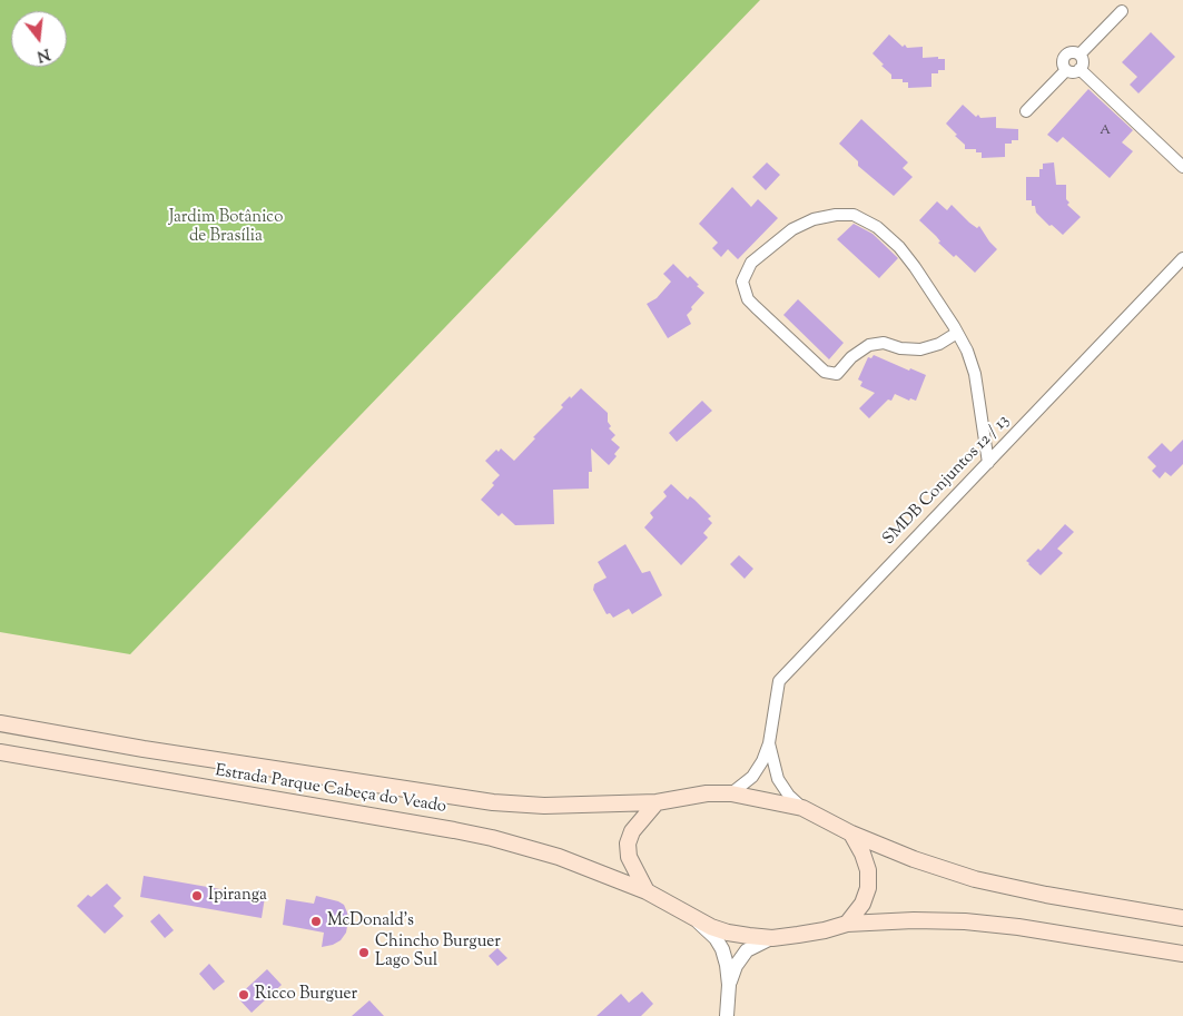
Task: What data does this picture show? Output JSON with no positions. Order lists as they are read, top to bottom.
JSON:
{
  "streets": {
    "main road": ["Estrada Parque Cabeça do Veado"],
    "street": ["SMDB Conjuntos 12 / 13"]
  },
  "crossings": [
    ["SMDB Conjuntos 12 / 13", "Estrada Parque Cabeça do Veado"]
  ],
  "parks": ["Jardim Botânico de Brasília"],
  "places": [
    "Ipiranga",
    "McDonald's",
    "Chincho Burguer Lago Sul",
    "Ricco Burguer"
  ],
  "house_numbers": ["A"],
  "north": "bottom"
}
